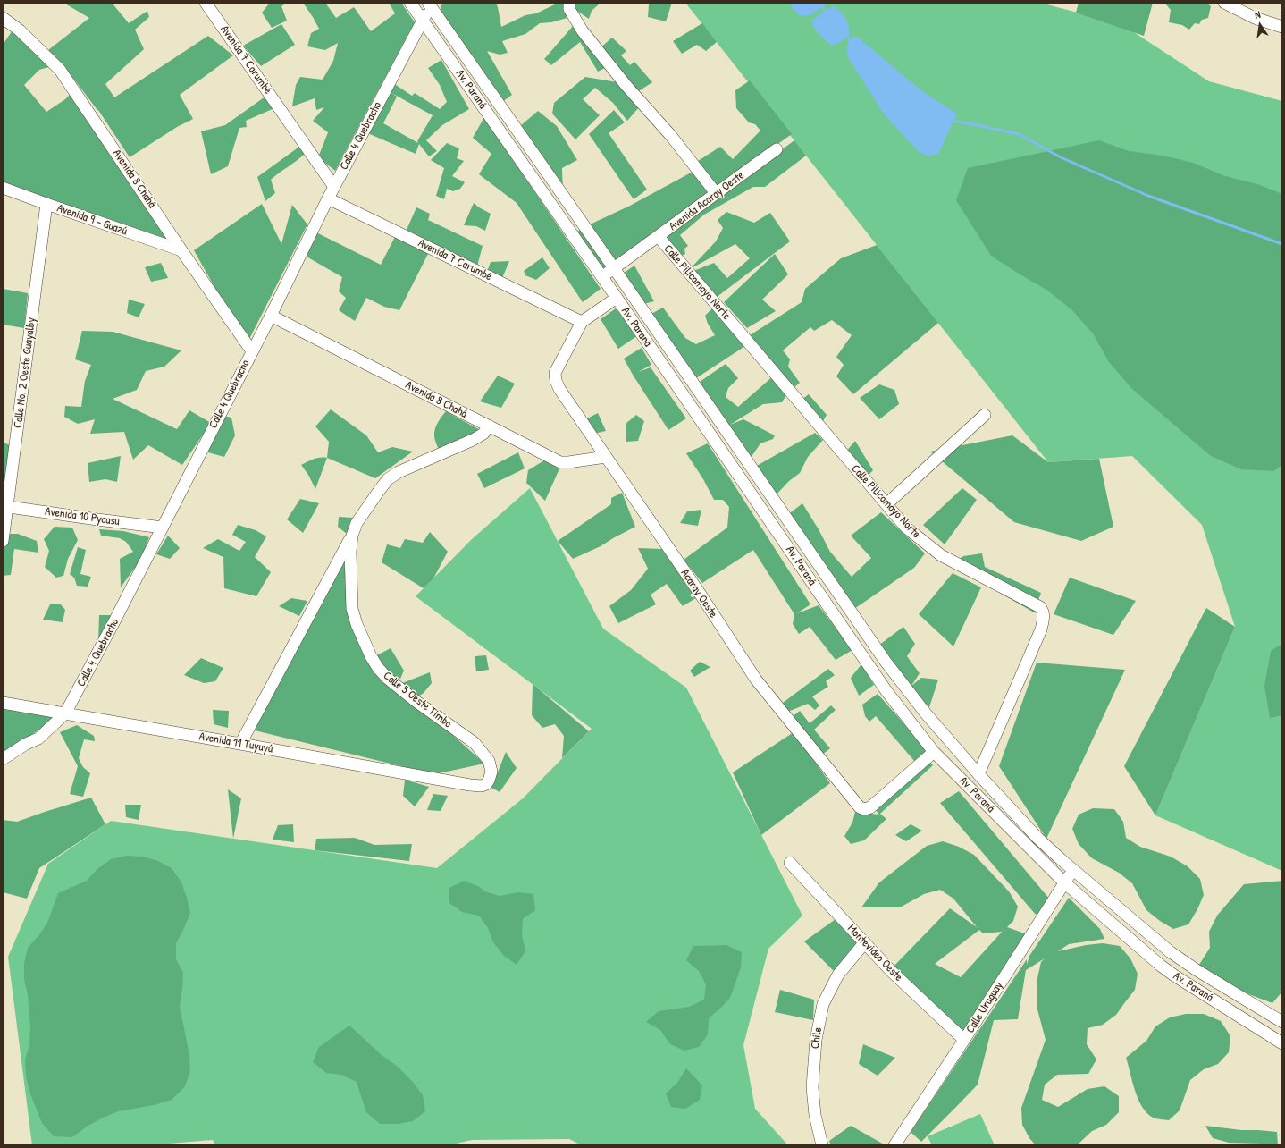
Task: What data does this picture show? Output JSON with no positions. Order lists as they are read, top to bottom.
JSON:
{
  "streets": {
    "street": [
      "Avenida 7 Carumbé",
      "Av. Paraná",
      "Calle 4 Quebracho",
      "Avenida 8 Chahá",
      "Avenida Acaray Oeste",
      "Avenida 9 - Guazú",
      "Calle Pilicomayo Norte",
      "Calle No. 2 Oeste Guayalby",
      "Avenida 10 Pycasu",
      "Acaray Oeste",
      "Calle 5 Oeste Timbo",
      "Avenida 11 Tuyuyú",
      "Montevideo Oeste",
      "Calle Uruguay",
      "Chile"
    ]
  },
  "crossings": [
    ["Avenida 7 Carumbé", "Calle 4 Quebracho"],
    ["Avenida 7 Carumbé", "Acaray Oeste"],
    ["Av. Paraná", "Calle 4 Quebracho"],
    ["Av. Paraná", "Avenida Acaray Oeste"],
    ["Av. Paraná", "Calle Pilicomayo Norte"],
    ["Av. Paraná", "Acaray Oeste"],
    ["Av. Paraná", "Calle Uruguay"],
    ["Calle 4 Quebracho", "Avenida 8 Chahá"],
    ["Calle 4 Quebracho", "Avenida 10 Pycasu"],
    ["Calle 4 Quebracho", "Avenida 11 Tuyuyú"],
    ["Avenida 8 Chahá", "Avenida 9 - Guazú"],
    ["Avenida 8 Chahá", "Acaray Oeste"],
    ["Avenida 8 Chahá", "Calle 5 Oeste Timbo"],
    ["Avenida Acaray Oeste", "Calle Pilicomayo Norte"],
    ["Avenida 9 - Guazú", "Calle No. 2 Oeste Guayalby"],
    ["Calle No. 2 Oeste Guayalby", "Avenida 10 Pycasu"],
    ["Calle 5 Oeste Timbo", "Avenida 11 Tuyuyú"],
    ["Montevideo Oeste", "Calle Uruguay"],
    ["Montevideo Oeste", "Chile"]
  ],
  "north": "top"
}
